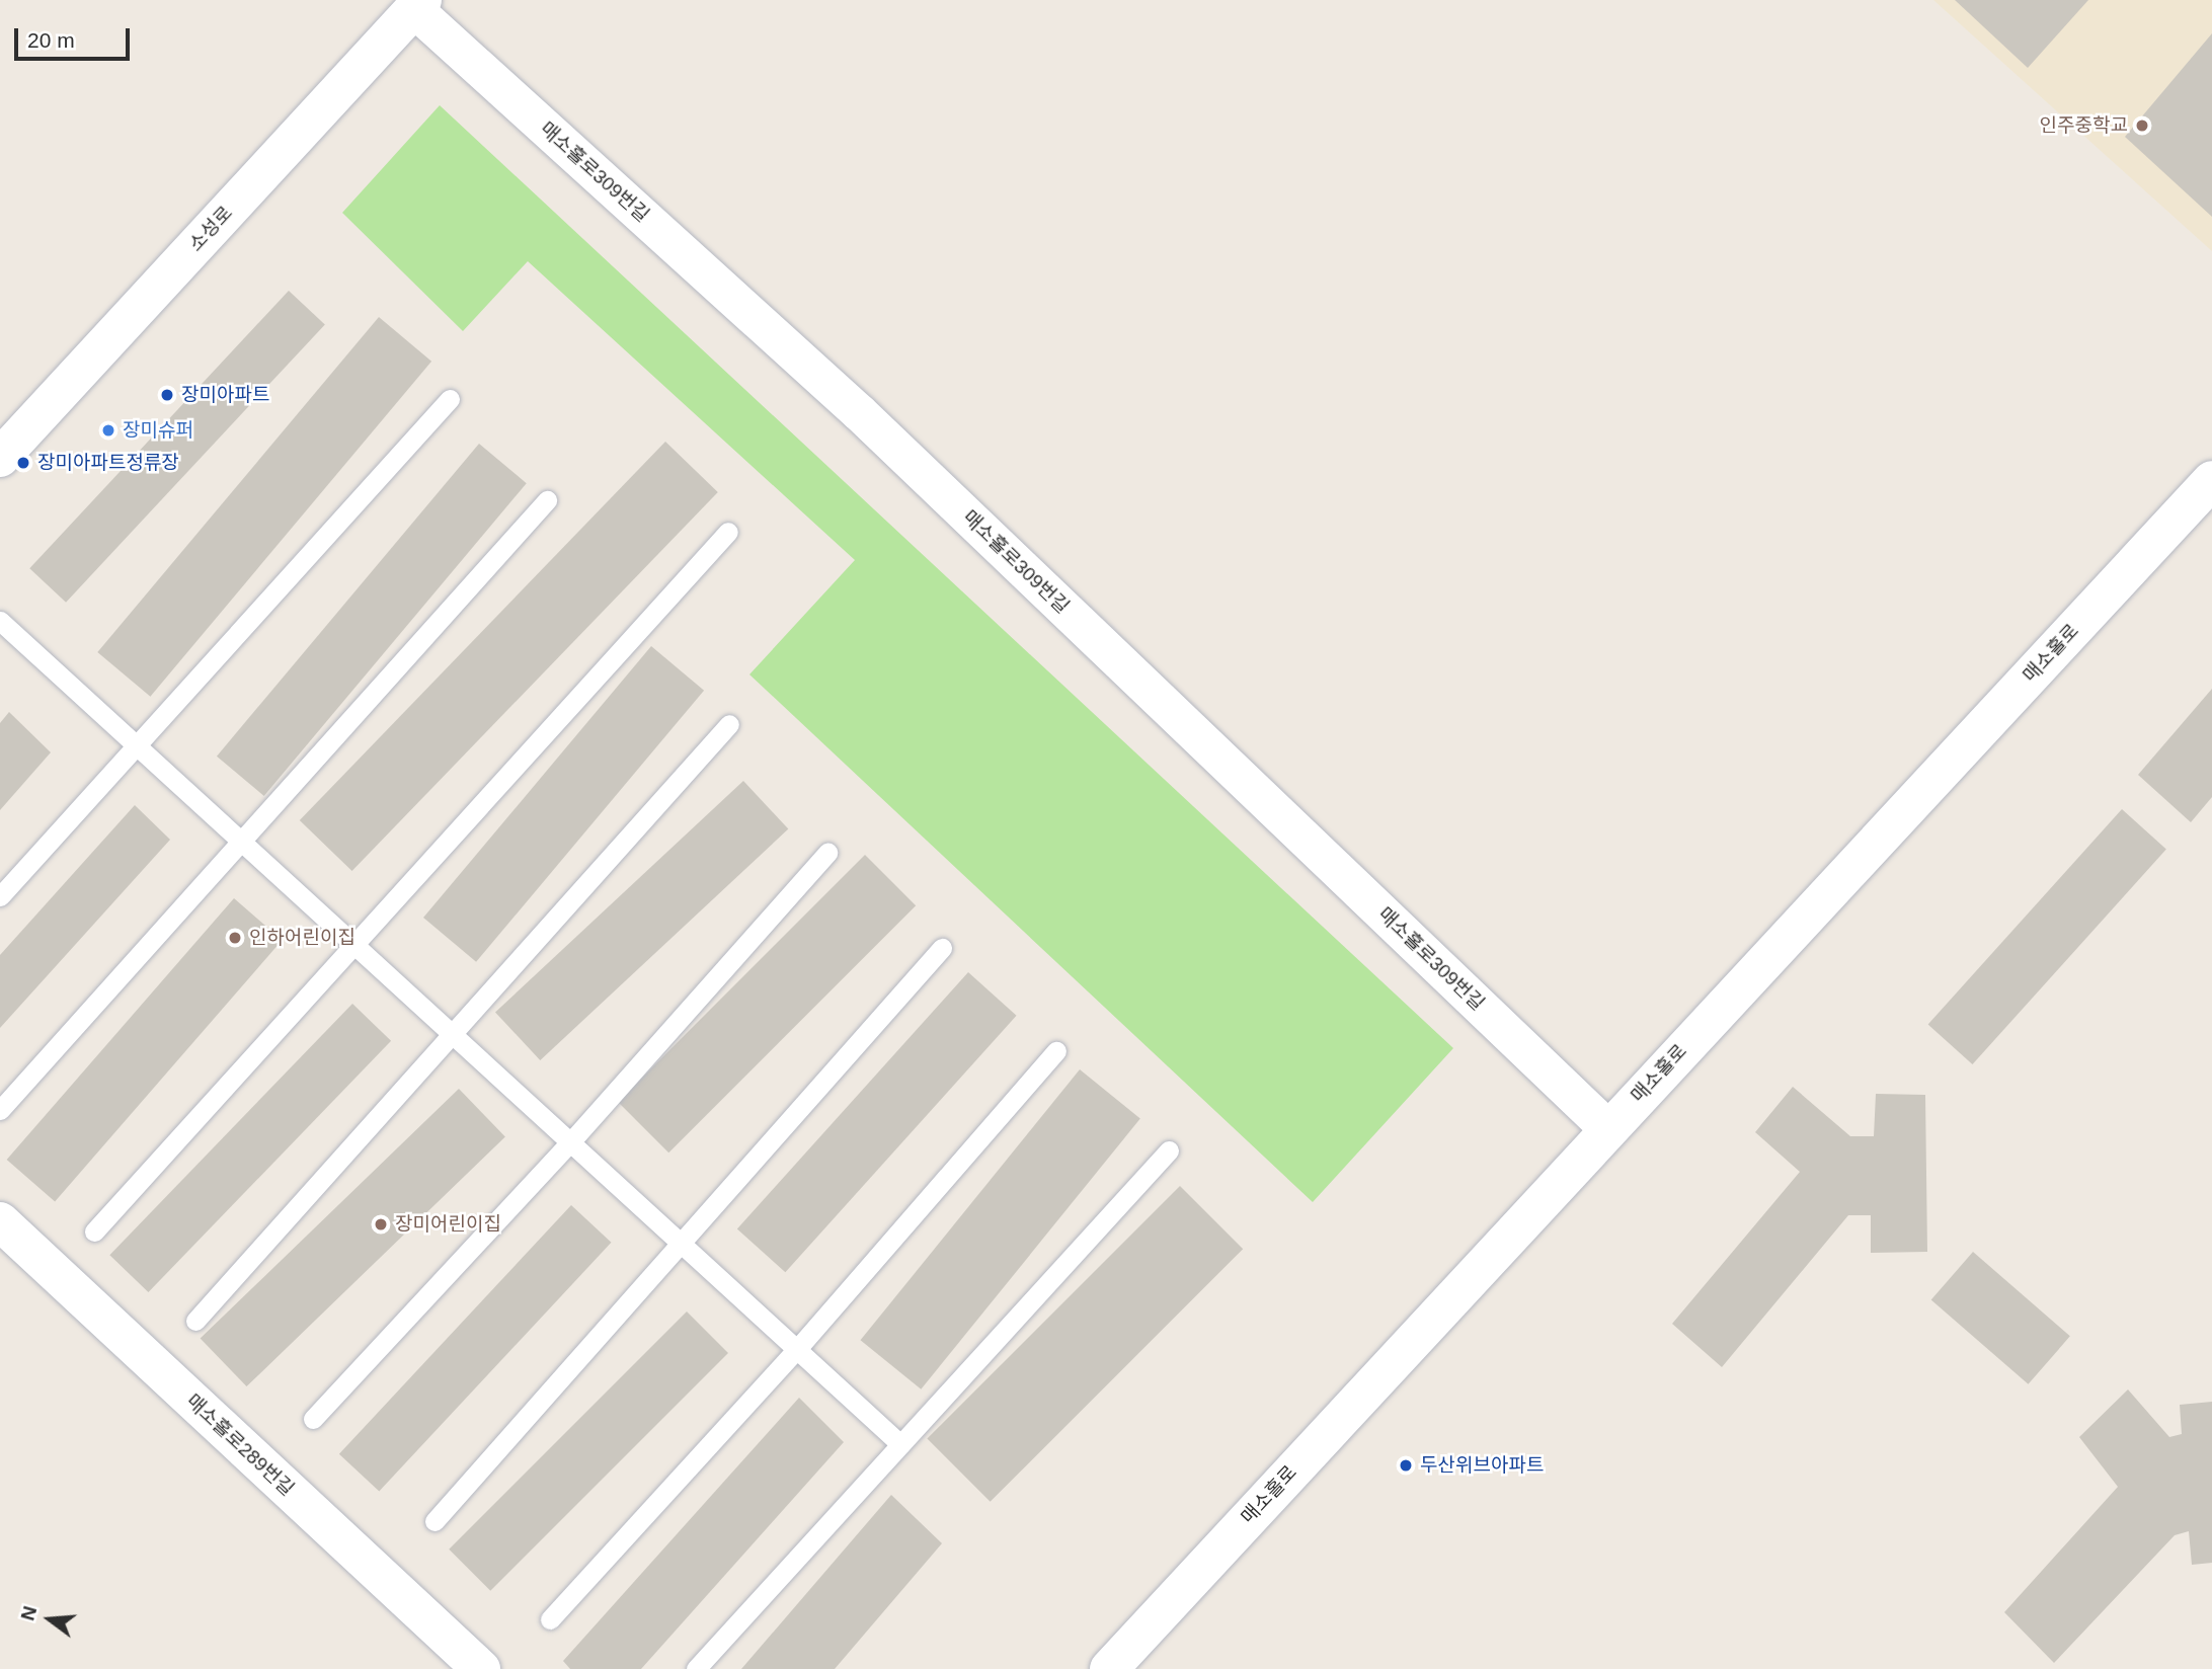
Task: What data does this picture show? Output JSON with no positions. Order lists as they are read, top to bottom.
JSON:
{
  "streets": {
    "main road": ["소성로", "매소홀로", "매소홀로289번길"],
    "street": ["매소홀로309번길"]
  },
  "crossings": [
    ["매소홀로309번길", "소성로"],
    ["매소홀로309번길", "매소홀로"]
  ],
  "places": [
    "인주중학교",
    "장미아파트",
    "장미슈퍼",
    "장미아파트정류장",
    "인하어린이집",
    "장미어린이집",
    "두산위브아파트"
  ],
  "scale_bar": "20 m",
  "north": "left"
}
